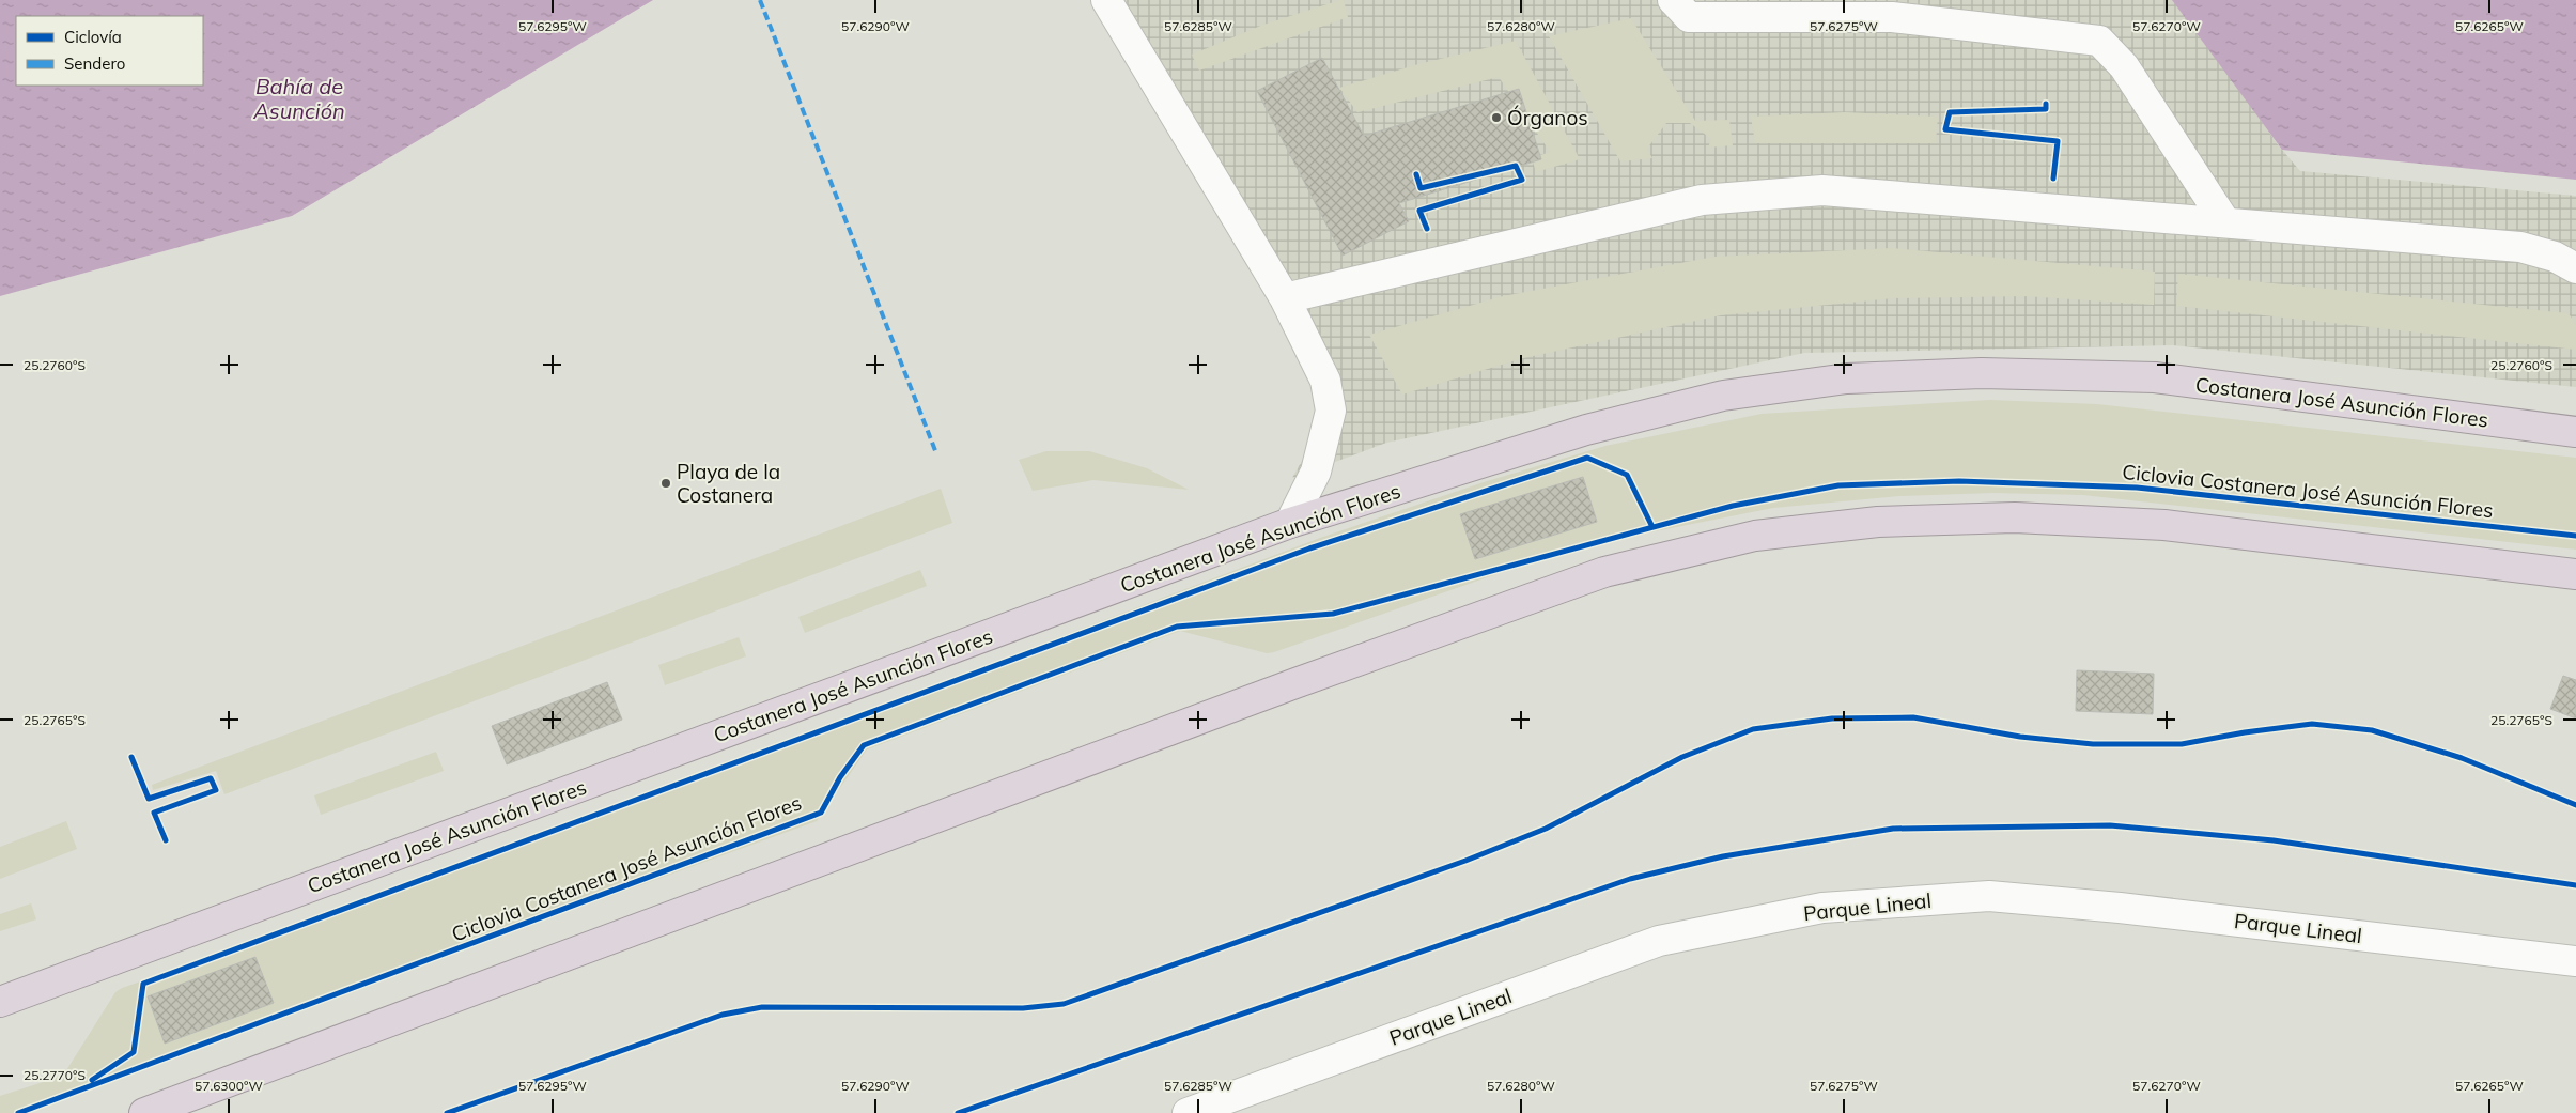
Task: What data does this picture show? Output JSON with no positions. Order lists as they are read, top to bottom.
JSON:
{
  "streets": {
    "highway": ["Costanera José Asunción Flores"],
    "street": ["Parque Lineal"],
    "cycle path": ["Ciclovia Costanera José Asunción Flores"]
  },
  "water": ["Bahía de Asunción"],
  "places": ["Órganos", "Playa de la Costanera"],
  "legend": ["Ciclovía", "Sendero"],
  "coordinates": [
    "57.6295°W",
    "57.6290°W",
    "57.6285°W",
    "57.6280°W",
    "57.6275°W",
    "57.6270°W",
    "57.6265°W",
    "25.2760°S",
    "25.2765°S",
    "25.2770°S",
    "57.6300°W"
  ]
}
